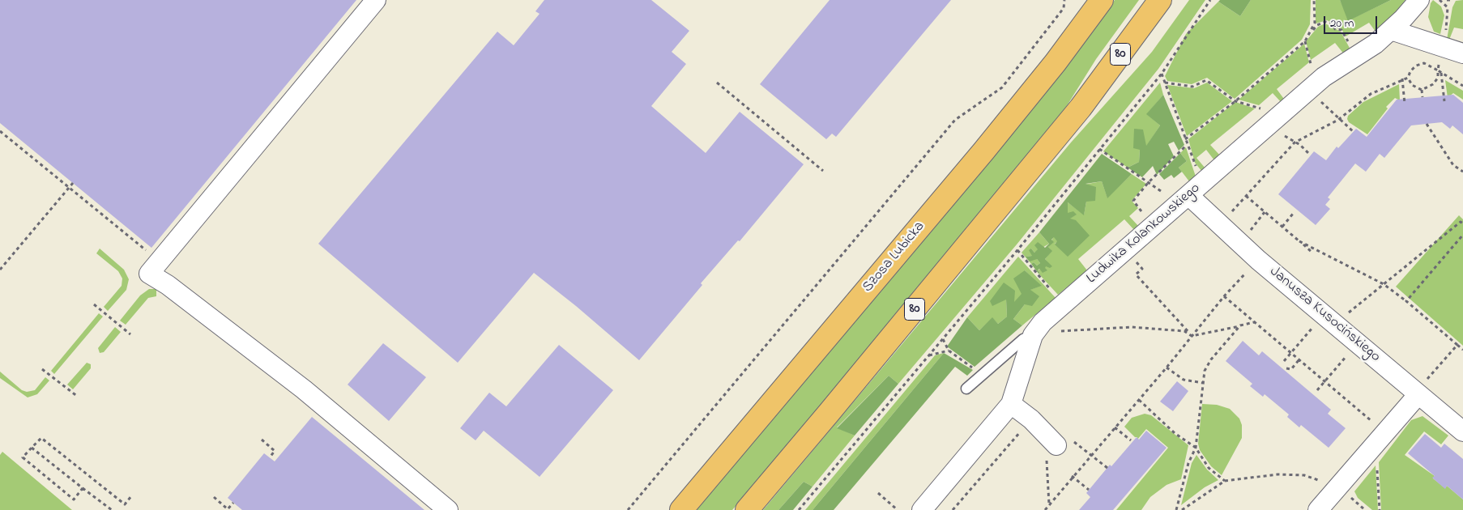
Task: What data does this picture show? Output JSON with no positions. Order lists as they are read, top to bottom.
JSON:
{
  "streets": {
    "main road": ["80", "Szosa Lubicka"],
    "street": ["Ludwika Kolankowskiego", "Janusza Kusocińskiego"]
  },
  "crossings": [
    ["Ludwika Kolankowskiego", "Janusza Kusocińskiego"]
  ],
  "scale_bar": "20 m"
}
